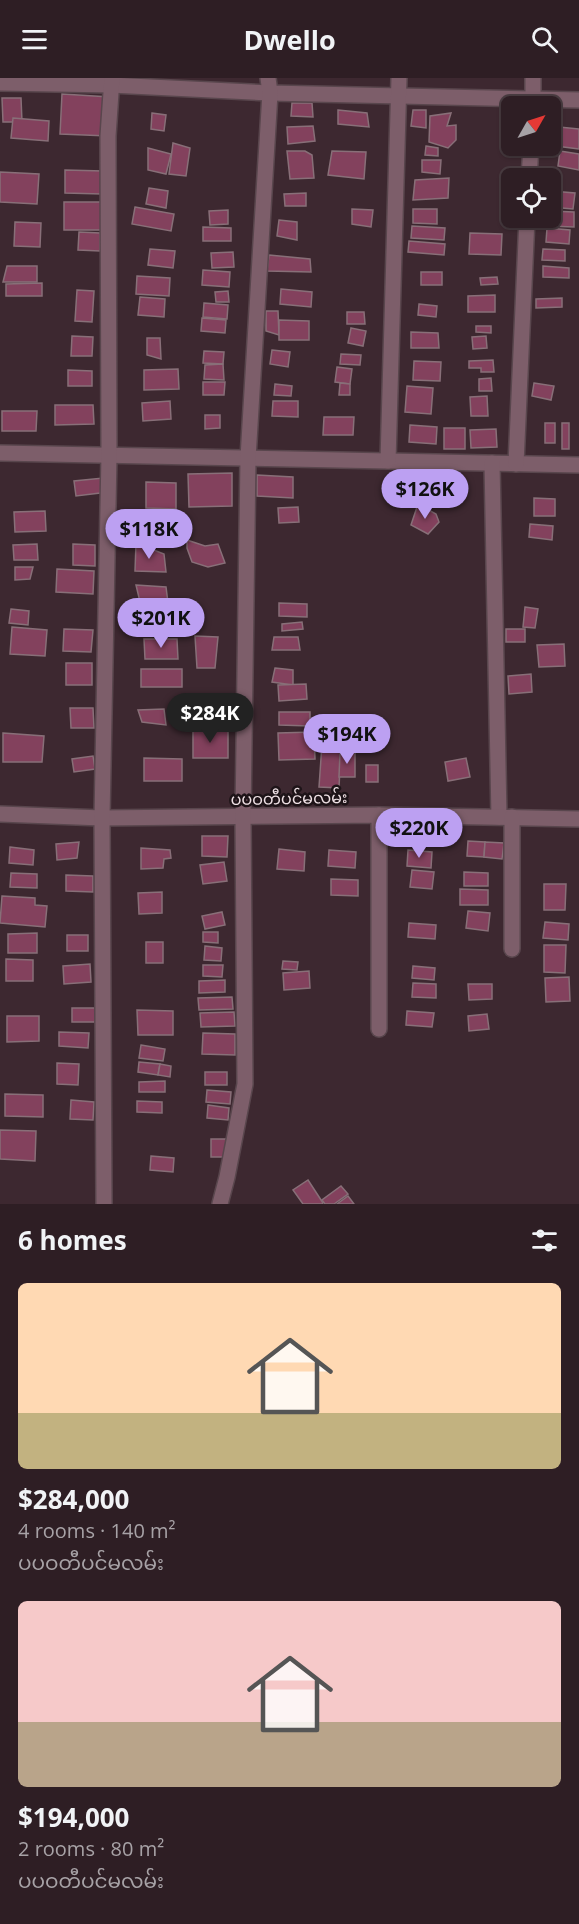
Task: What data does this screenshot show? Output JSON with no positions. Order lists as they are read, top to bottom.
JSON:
{
  "streets": {
    "street": ["ပပဝတီပင်မလမ်း"]
  },
  "north": "top right",
  "page": {
    "header": "Dwello",
    "price": [
      "$126K",
      "$118K",
      "$201K",
      "$284K",
      "$194K",
      "$220K"
    ],
    "heading": "6 homes",
    "list": [
      {
        "name": "$284,000",
        "note": "4 rooms · 140 m² · ပပဝတီပင်မလမ်း"
      },
      {
        "name": "$194,000",
        "note": "2 rooms · 80 m² · ပပဝတီပင်မလမ်း"
      }
    ]
  }
}
